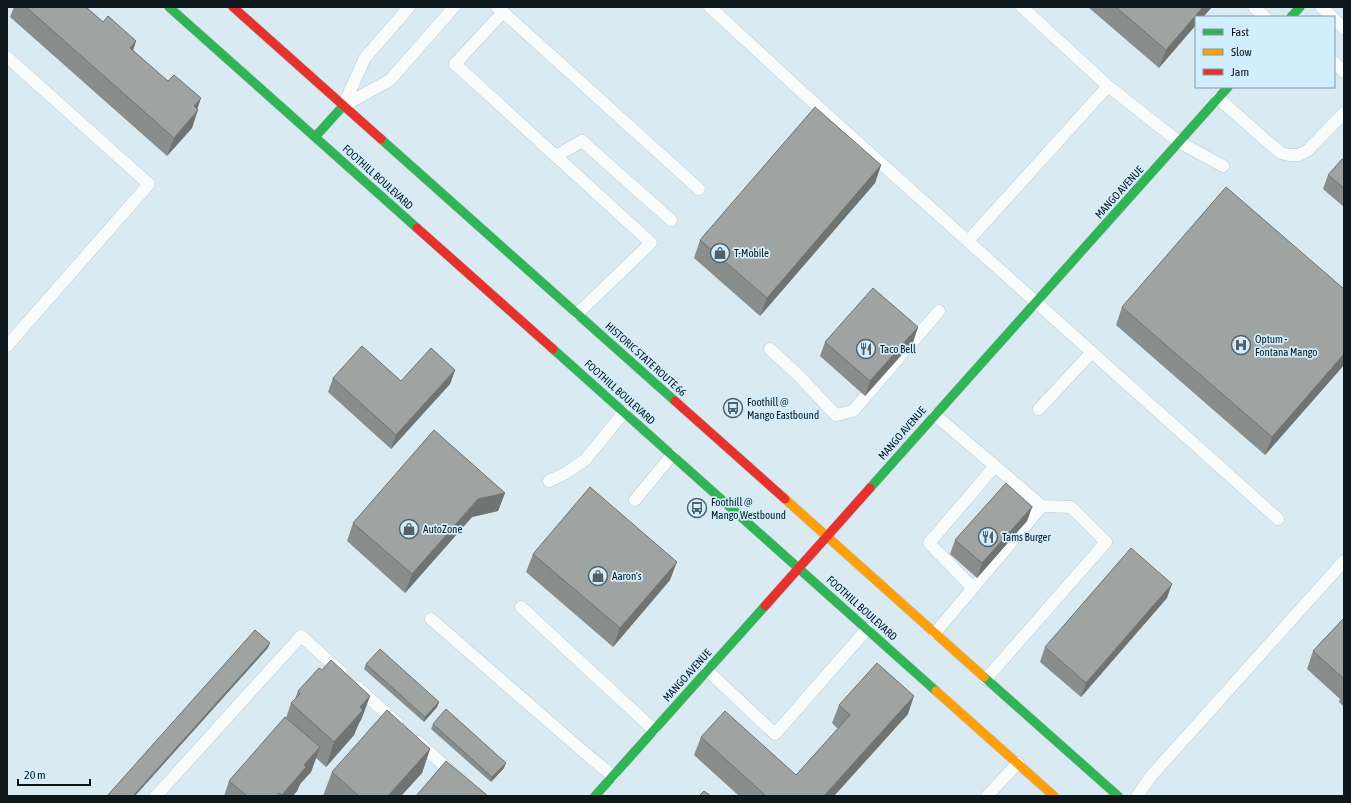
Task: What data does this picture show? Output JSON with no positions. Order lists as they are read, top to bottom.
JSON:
{
  "streets": {
    "main road": ["FOOTHILL BOULEVARD", "MANGO AVENUE", "HISTORIC STATE ROUTE 66"]
  },
  "crossings": [
    ["FOOTHILL BOULEVARD", "MANGO AVENUE"],
    ["MANGO AVENUE", "HISTORIC STATE ROUTE 66"]
  ],
  "places": {
    "shop": ["T-Mobile", "AutoZone", "Aaron's"],
    "hospital": ["Optum - Fontana Mango"],
    "restaurant": ["Taco Bell", "Tams Burger"],
    "bus stop": ["Foothill @ Mango Eastbound", "Foothill @ Mango Westbound"]
  },
  "legend": ["Fast", "Slow", "Jam"],
  "scale_bar": "20 m"
}
